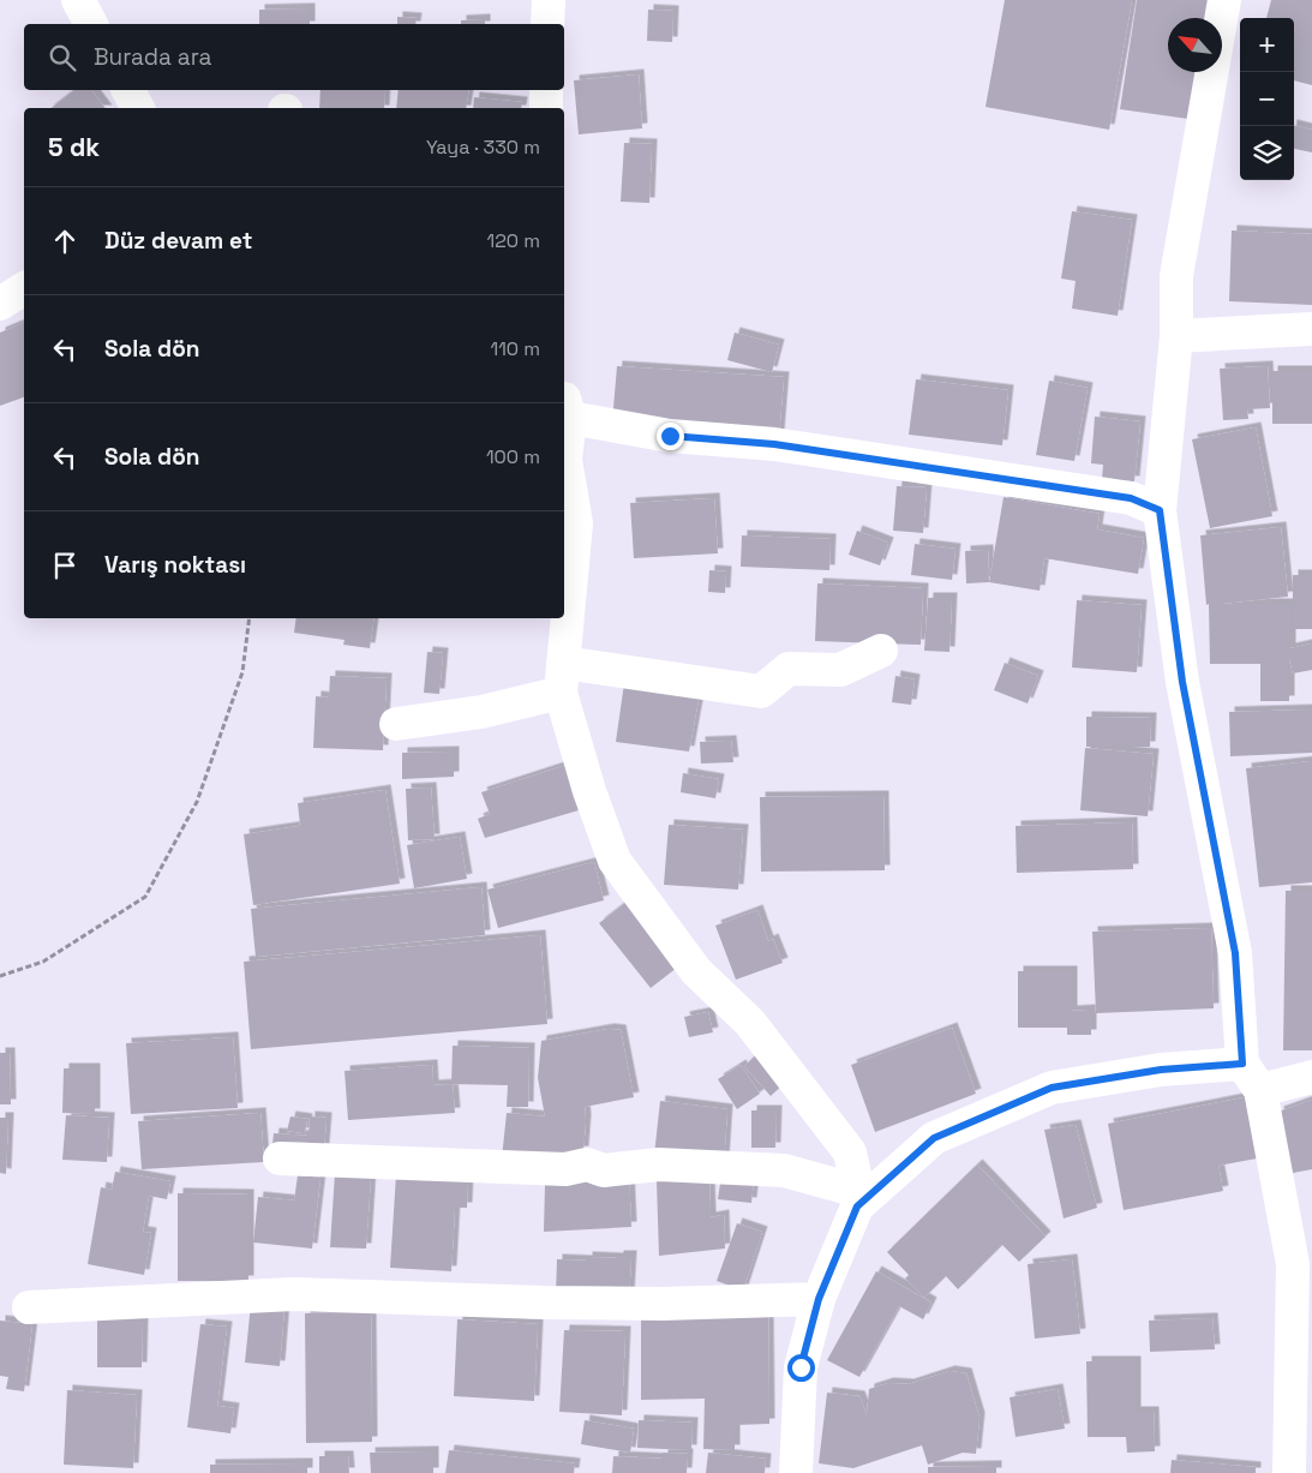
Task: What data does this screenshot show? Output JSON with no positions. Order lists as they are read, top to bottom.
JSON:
{
  "north": "top left",
  "page": {
    "map_buttons": ["+", "−"],
    "search": "Burada ara",
    "heading": ["5 dk", "Yaya · 330 m"],
    "list": [
      ["Düz devam et", "120 m"],
      ["Sola dön", "110 m"],
      ["Sola dön", "100 m"],
      "Varış noktası"
    ]
  }
}
